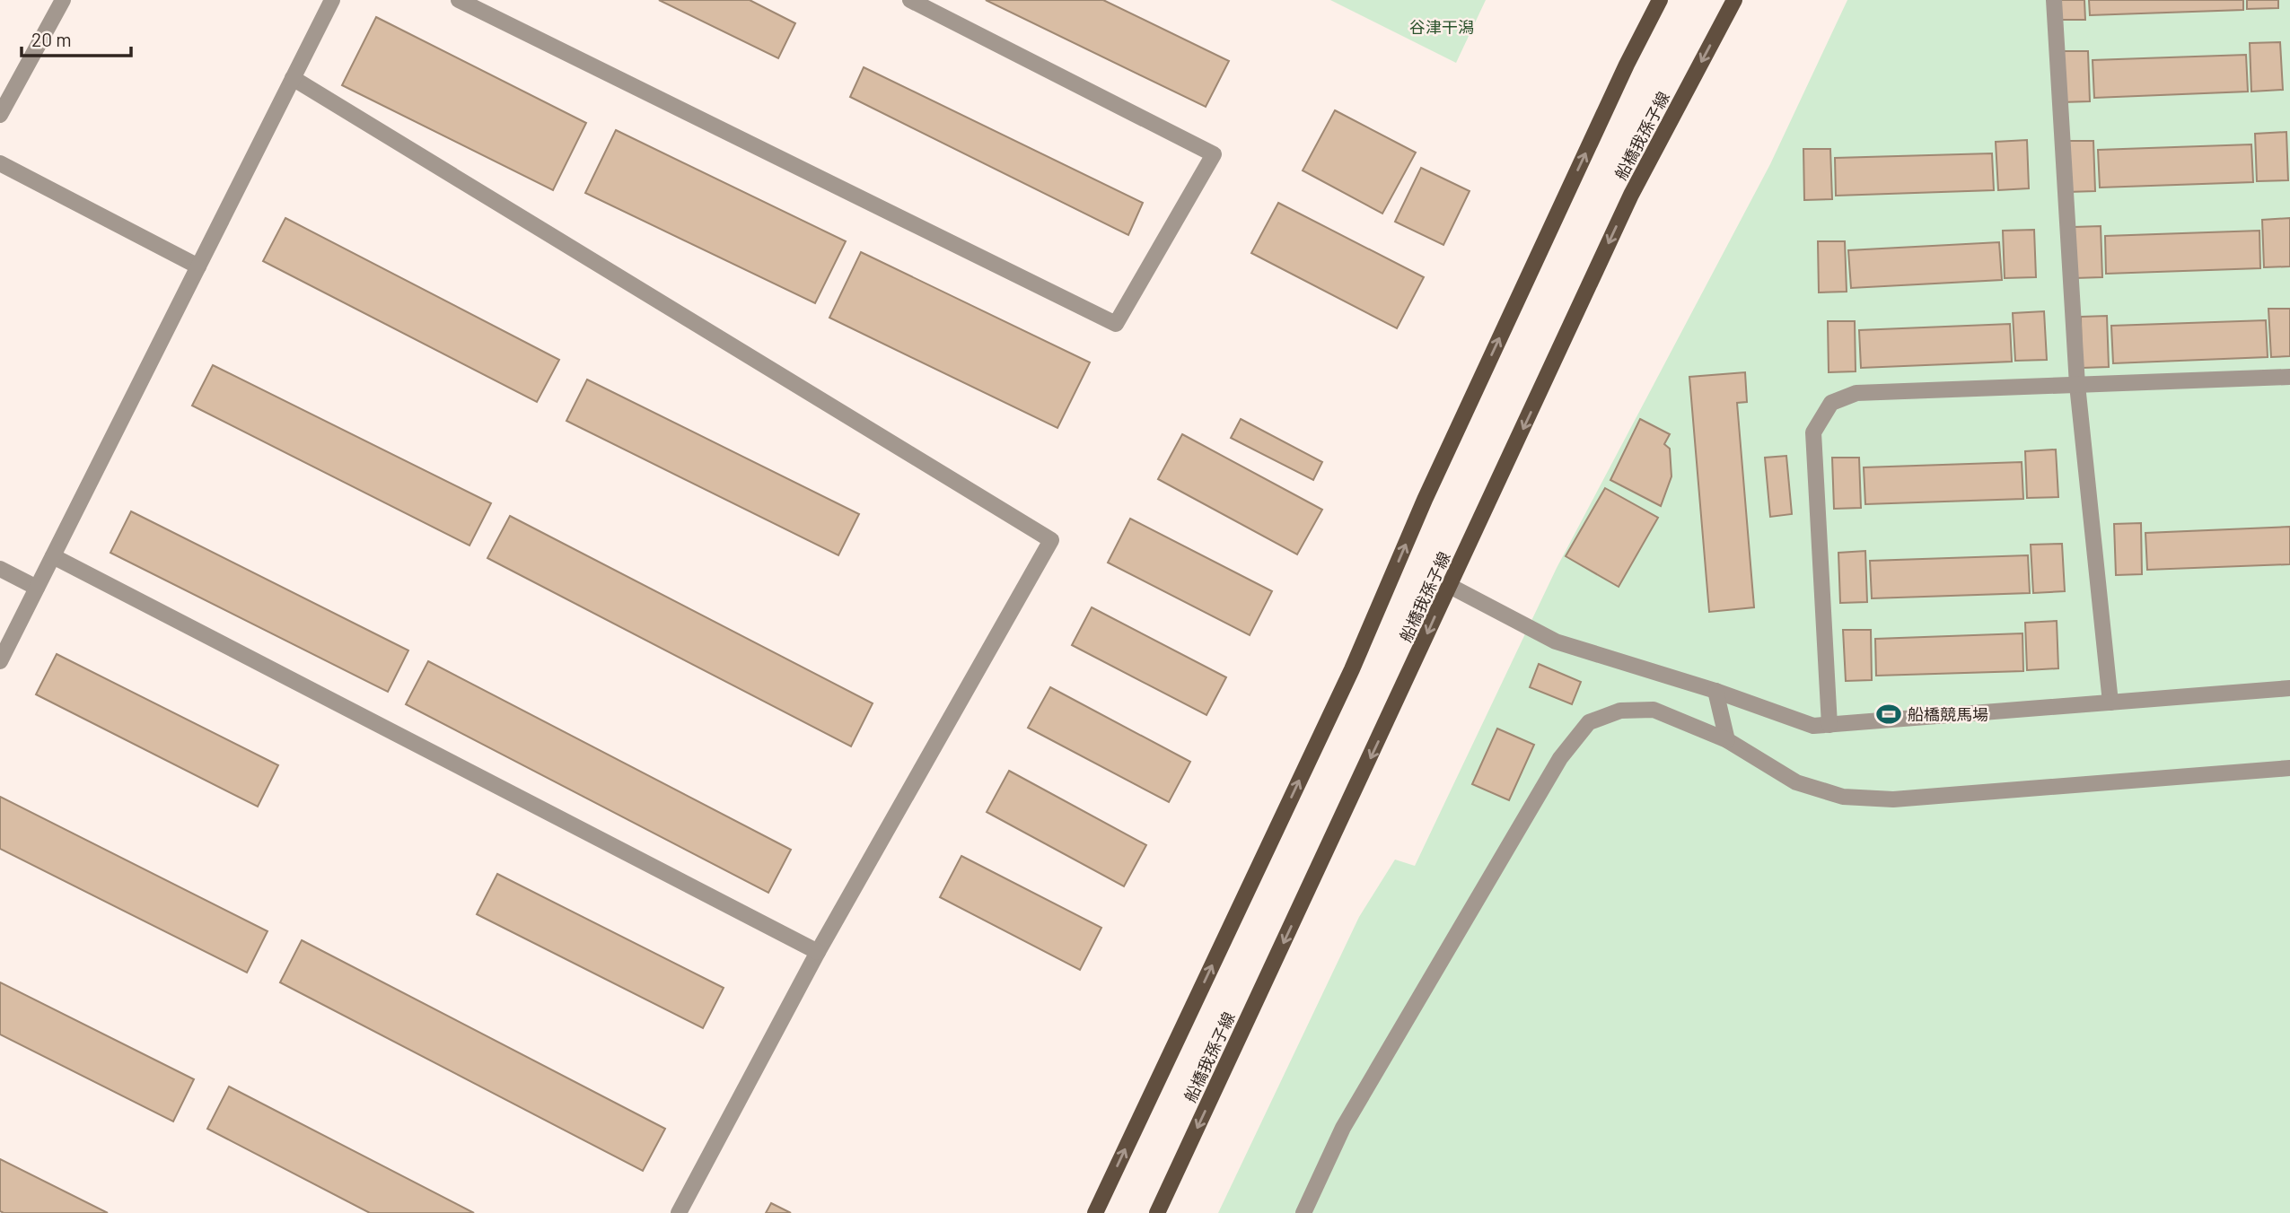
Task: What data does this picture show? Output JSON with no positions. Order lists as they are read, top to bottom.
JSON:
{
  "streets": {
    "main road": ["船橋我孫子線"]
  },
  "parks": ["谷津干潟"],
  "places": {
    "sports": ["船橋競馬場"]
  },
  "scale_bar": "20 m"
}
